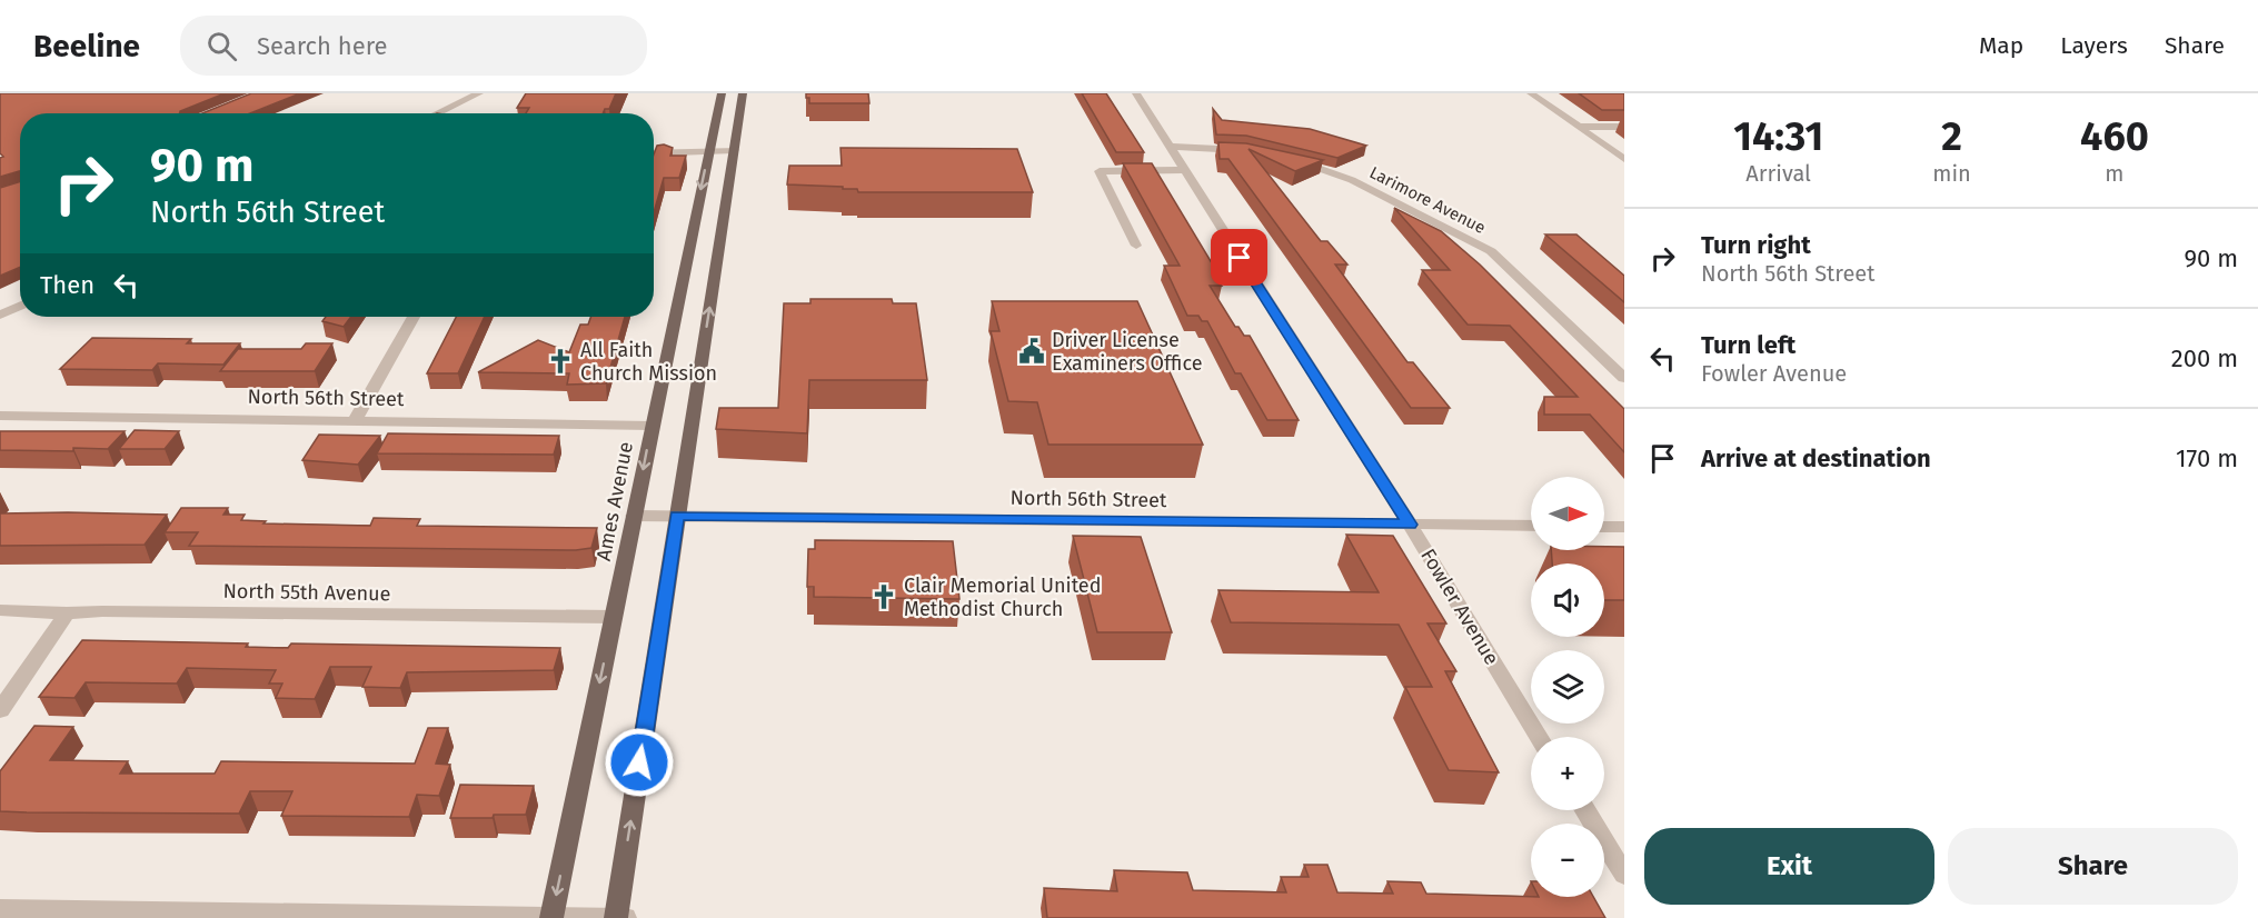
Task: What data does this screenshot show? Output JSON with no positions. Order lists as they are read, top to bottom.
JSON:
{
  "streets": {
    "main road": ["Ames Avenue"],
    "street": [
      "Larimore Avenue",
      "North 56th Street",
      "North 55th Avenue",
      "Fowler Avenue"
    ]
  },
  "crossings": [
    ["North 56th Street", "Ames Avenue"],
    ["North 56th Street", "Fowler Avenue"],
    ["Ames Avenue", "North 55th Avenue"]
  ],
  "places": {
    "public building": ["Driver License Examiners Office"],
    "church": ["All Faith Church Mission", "Clair Memorial United Methodist Church"]
  },
  "north": "right",
  "page": {
    "header": "Beeline",
    "search": "Search here",
    "nav": ["Map", "Layers", "Share"],
    "eta": [
      "14:31",
      "Arrival",
      "2",
      "min",
      "460",
      "m"
    ],
    "turn": ["90 m", "North 56th Street"],
    "list": [
      {
        "name": "Turn right",
        "note": "North 56th Street",
        "value": "90 m"
      },
      {
        "name": "Turn left",
        "note": "Fowler Avenue",
        "value": "200 m"
      },
      {
        "name": "Arrive at destination",
        "value": "170 m"
      }
    ],
    "then": "Then",
    "map_buttons": ["+", "−"],
    "buttons": ["Exit", "Share"]
  }
}
